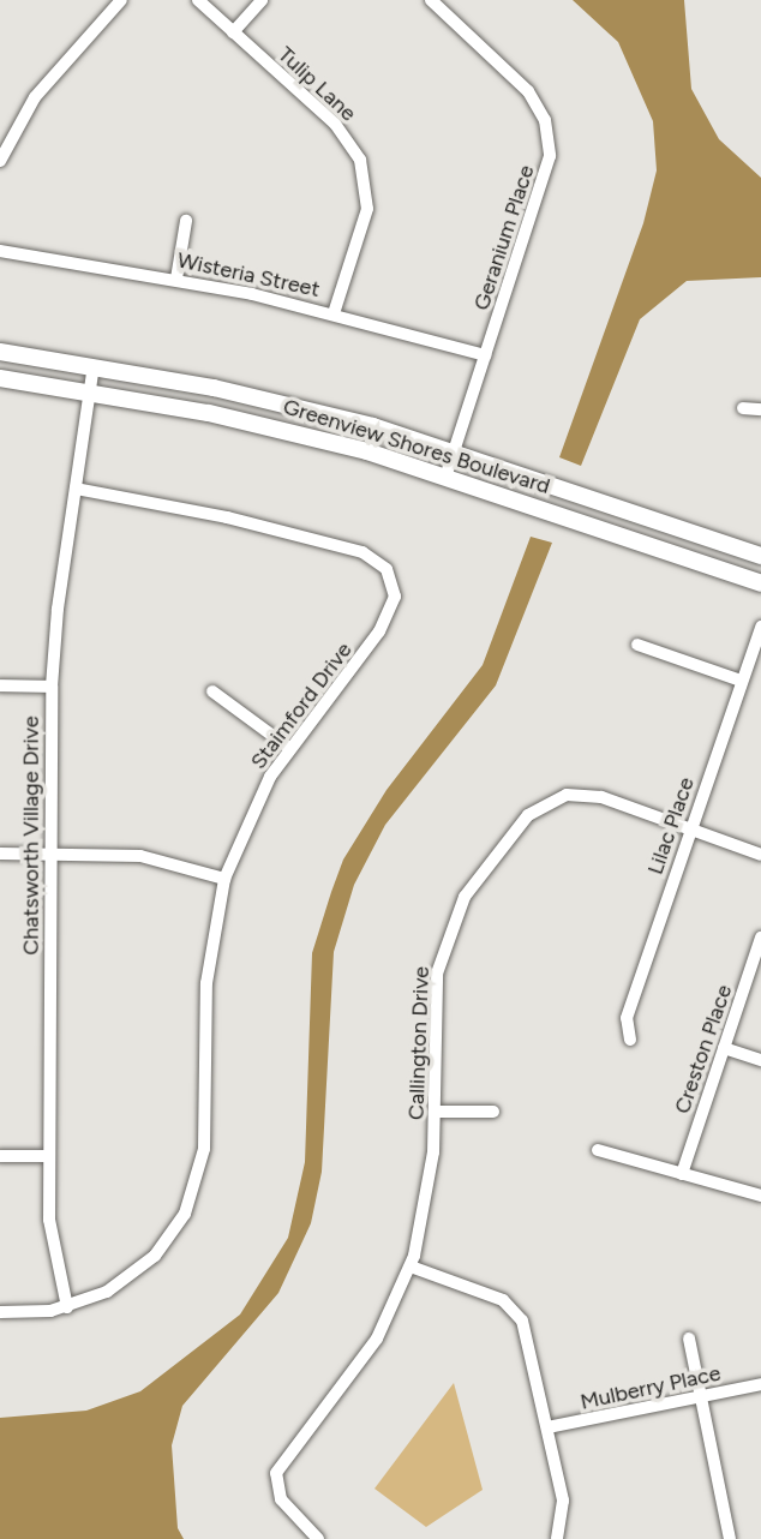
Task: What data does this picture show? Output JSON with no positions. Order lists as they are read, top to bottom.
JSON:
{
  "streets": {
    "street": [
      "Tulip Lane",
      "Geranium Place",
      "Wisteria Street",
      "Greenview Shores Boulevard",
      "Staimford Drive",
      "Lilac Place",
      "Chatsworth Village Drive",
      "Callington Drive",
      "Creston Place",
      "Mulberry Place"
    ]
  },
  "crossings": [
    ["Tulip Lane", "Wisteria Street"],
    ["Geranium Place", "Wisteria Street"],
    ["Geranium Place", "Greenview Shores Boulevard"],
    ["Greenview Shores Boulevard", "Chatsworth Village Drive"],
    ["Staimford Drive", "Chatsworth Village Drive"],
    ["Lilac Place", "Callington Drive"]
  ]
}
